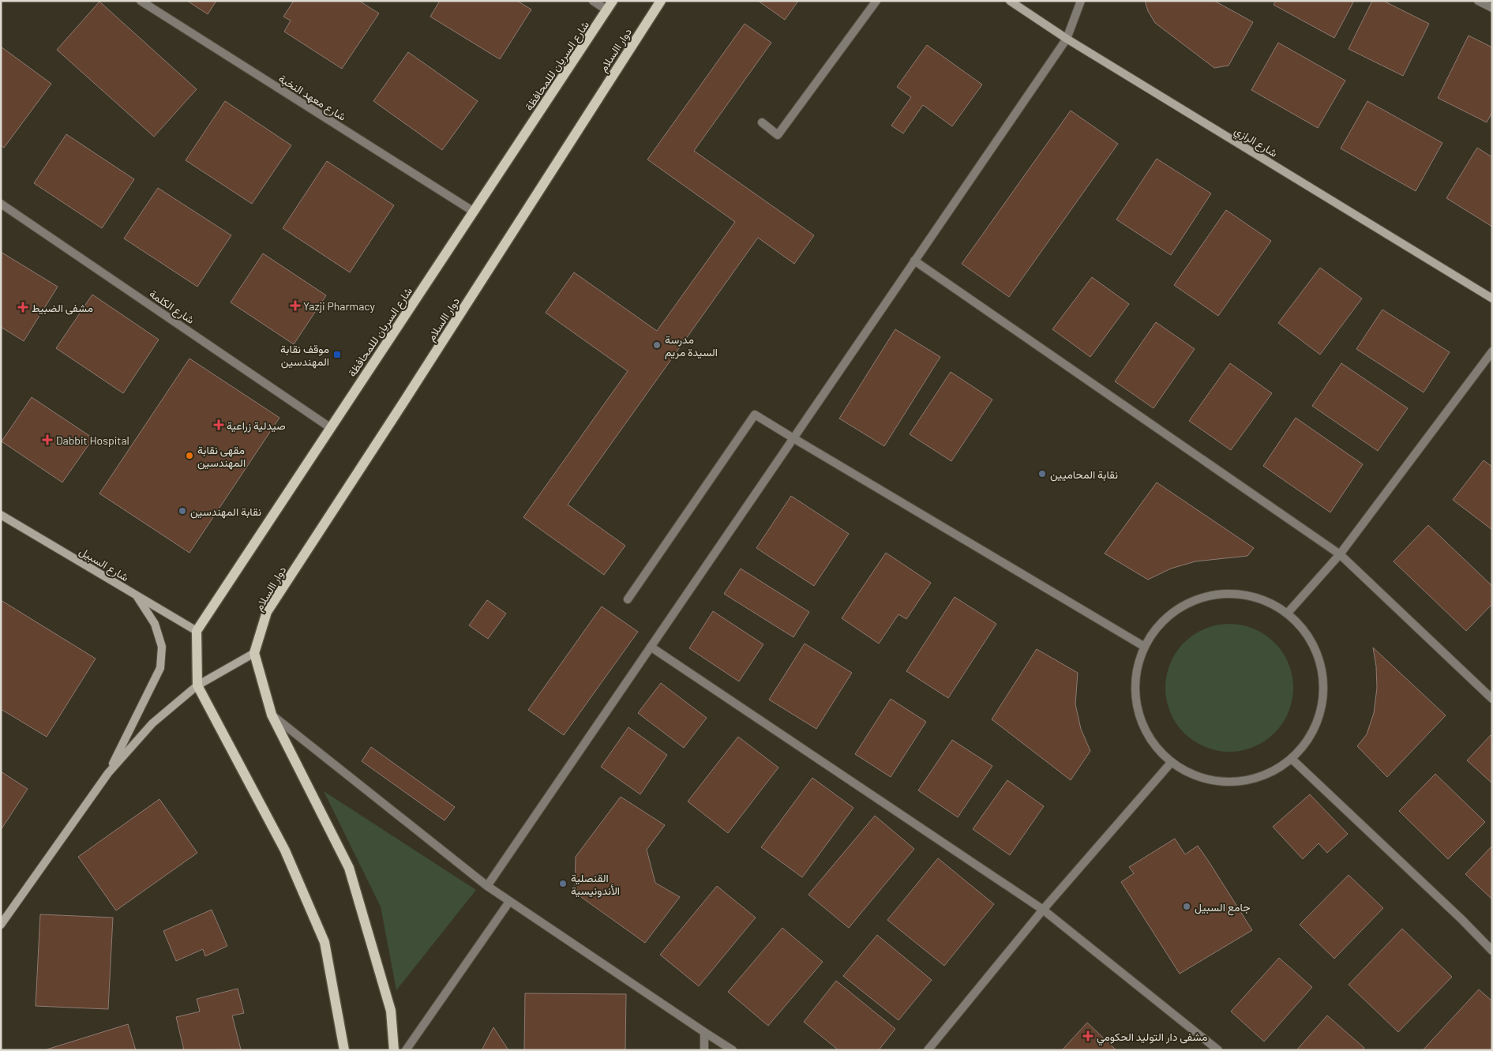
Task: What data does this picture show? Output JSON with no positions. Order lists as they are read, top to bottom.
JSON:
{
  "streets": {
    "main road": ["دوار االسلام", "شارع السريان لللمحافظة"],
    "street": [
      "شارع معهد النخبة",
      "شارع الرازي",
      "شارع الكلمة",
      "شارع السبيل"
    ]
  },
  "crossings": [
    ["شارع السريان لللمحافظة", "شارع معهد النخبة"],
    ["شارع السريان لللمحافظة", "شارع الكلمة"],
    ["شارع السريان لللمحافظة", "شارع السبيل"]
  ],
  "places": {
    "health": [
      "Yazji Pharmacy",
      "مشفى الضبيط",
      "صيدلية زراعية",
      "Dabbit Hospital",
      "مشفى دار التوليد الحكومي"
    ],
    "other": [
      "مدرسة السيدة مريم",
      "مقهى نقابة المهندسين",
      "نقابة المحاميين",
      "نقابة المهندسين",
      "القنصلية الأندونيسية",
      "جامع السبيل"
    ],
    "transit": ["موقف نقابة المهندسين"]
  }
}
